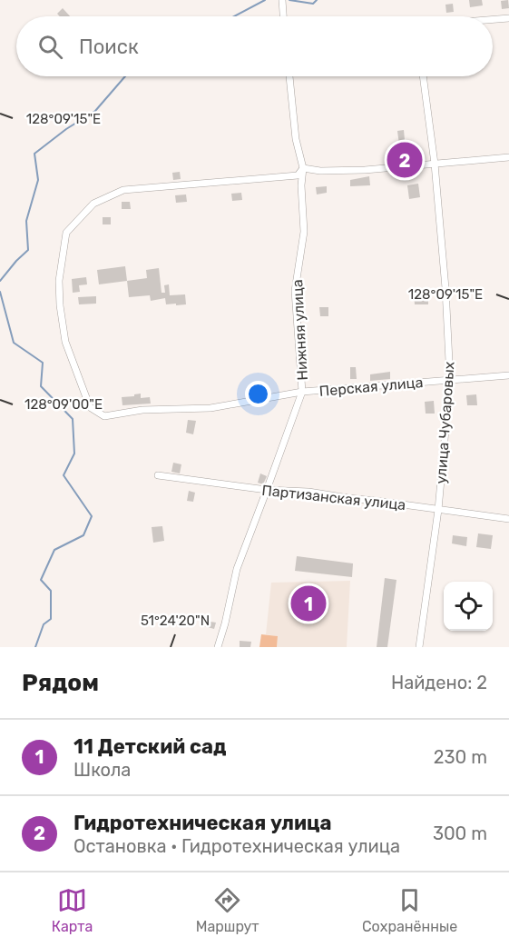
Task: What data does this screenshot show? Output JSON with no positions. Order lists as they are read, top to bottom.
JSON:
{
  "streets": {
    "street": [
      "Нижняя улица",
      "Перская улица",
      "улица Чубаровых",
      "Партизанская улица"
    ]
  },
  "crossings": [
    ["Нижняя улица", "Перская улица"],
    ["Нижняя улица", "Партизанская улица"],
    ["Перская улица", "улица Чубаровых"],
    ["улица Чубаровых", "Партизанская улица"]
  ],
  "page": {
    "search": "Поиск",
    "pins": ["2", "1"],
    "heading": ["Рядом", "Найдено: 2"],
    "list": [
      {
        "mark": "1",
        "name": "11 Детский сад",
        "note": "Школа",
        "value": "230 m"
      },
      {
        "mark": "2",
        "name": "Гидротехническая улица",
        "note": "Остановка · Гидротехническая улица",
        "value": "300 m"
      }
    ],
    "nav": ["Карта", "Маршрут", "Сохранённые"]
  },
  "coordinates": ["128°09'15\"E", "128°09'00\"E", "51°24'20\"N"]
}
